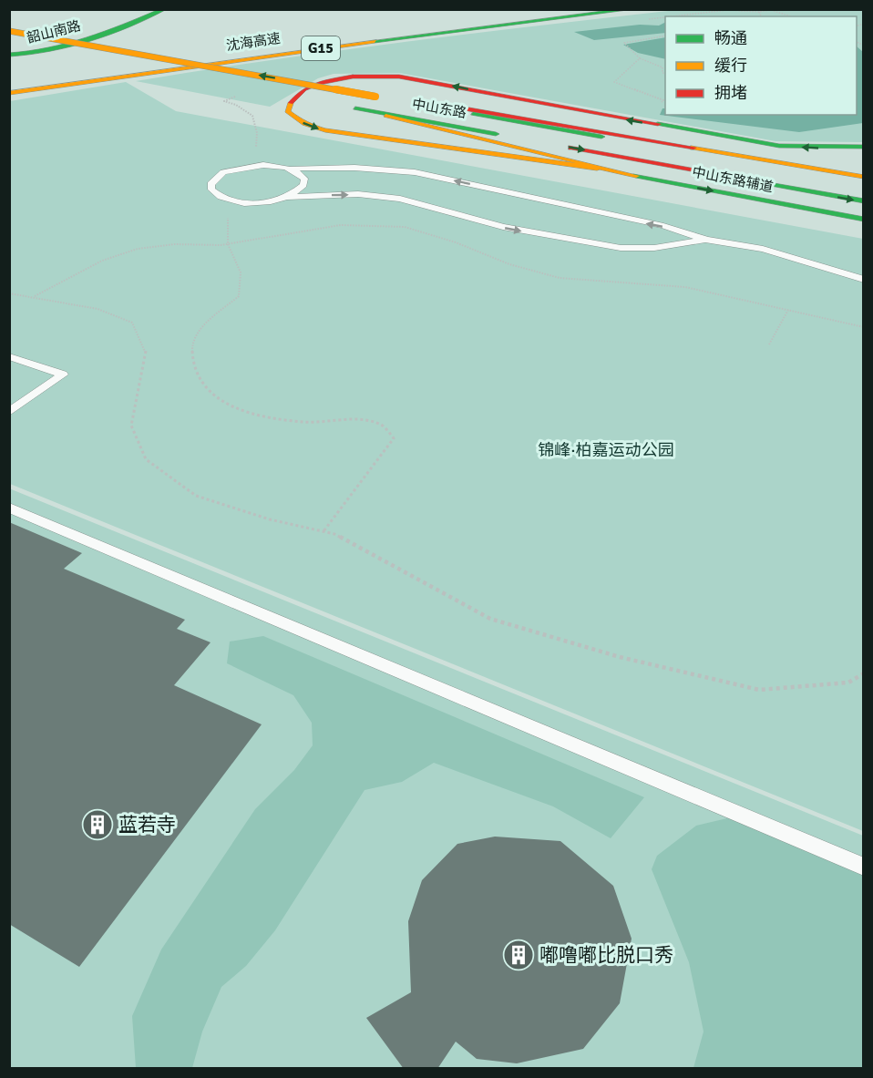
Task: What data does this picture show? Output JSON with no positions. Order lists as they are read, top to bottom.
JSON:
{
  "streets": {
    "main road": [
      "韶山南路",
      "沈海高速",
      "G15",
      "中山东路",
      "中山东路辅道"
    ]
  },
  "crossings": [
    ["中山东路", "中山东路辅道"]
  ],
  "parks": ["锦峰·柏嘉运动公园"],
  "places": {
    "building": ["蓝若寺", "嘟噜嘟比脱口秀"]
  },
  "legend": ["畅通", "缓行", "拥堵"]
}
